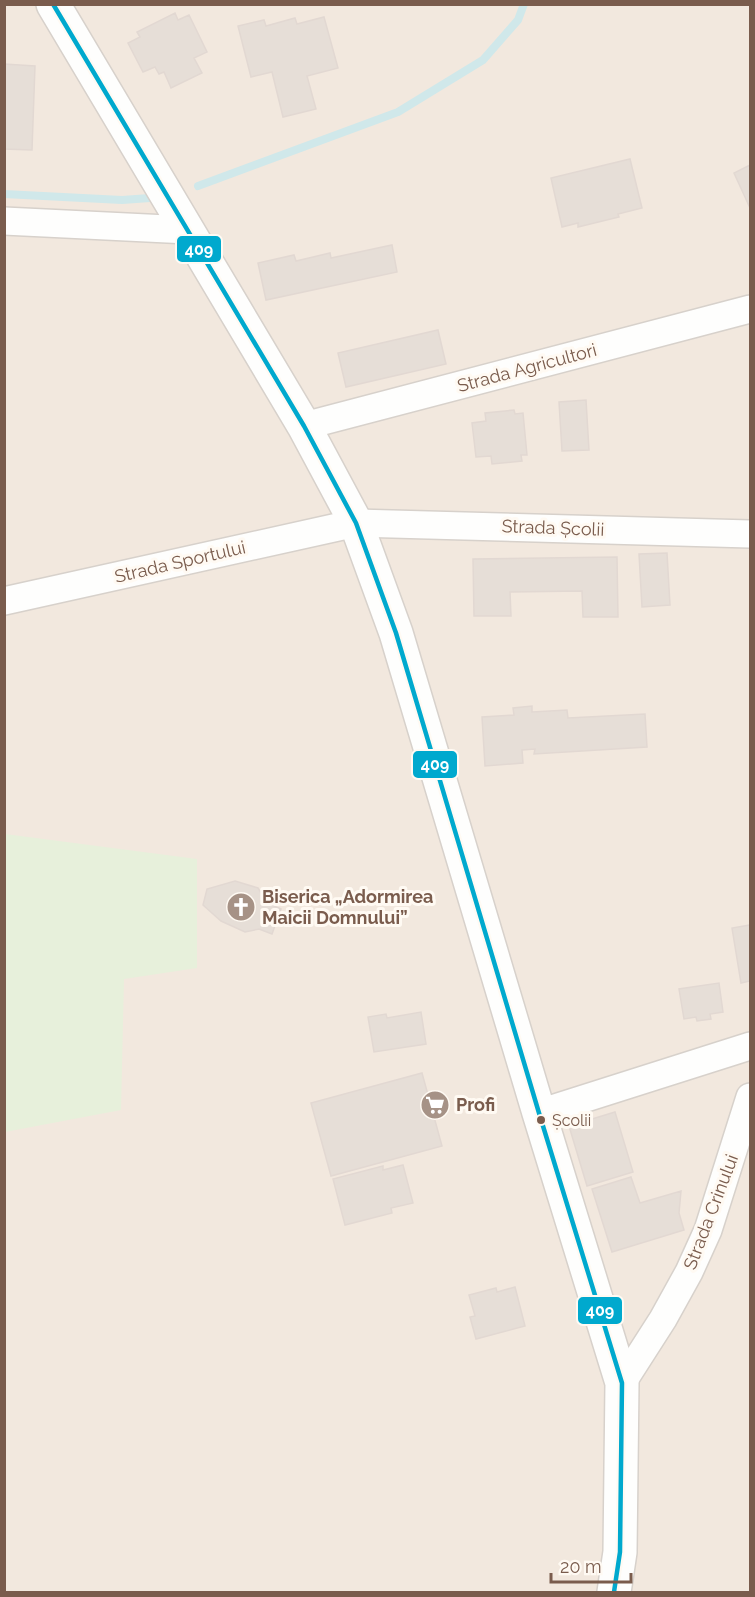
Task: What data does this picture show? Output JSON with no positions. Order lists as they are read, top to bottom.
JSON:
{
  "streets": {
    "street": [
      "Strada Agricultori",
      "Strada Școlii",
      "Strada Sportului",
      "Strada Crinului"
    ]
  },
  "crossings": [
    ["Strada Școlii", "Strada Sportului"]
  ],
  "places": {
    "church": ["Biserica „Adormirea Maicii Domnului”"],
    "supermarket": ["Profi"],
    "other": ["Școlii"]
  },
  "lines": ["transit line 409"],
  "scale_bar": "20 m"
}
